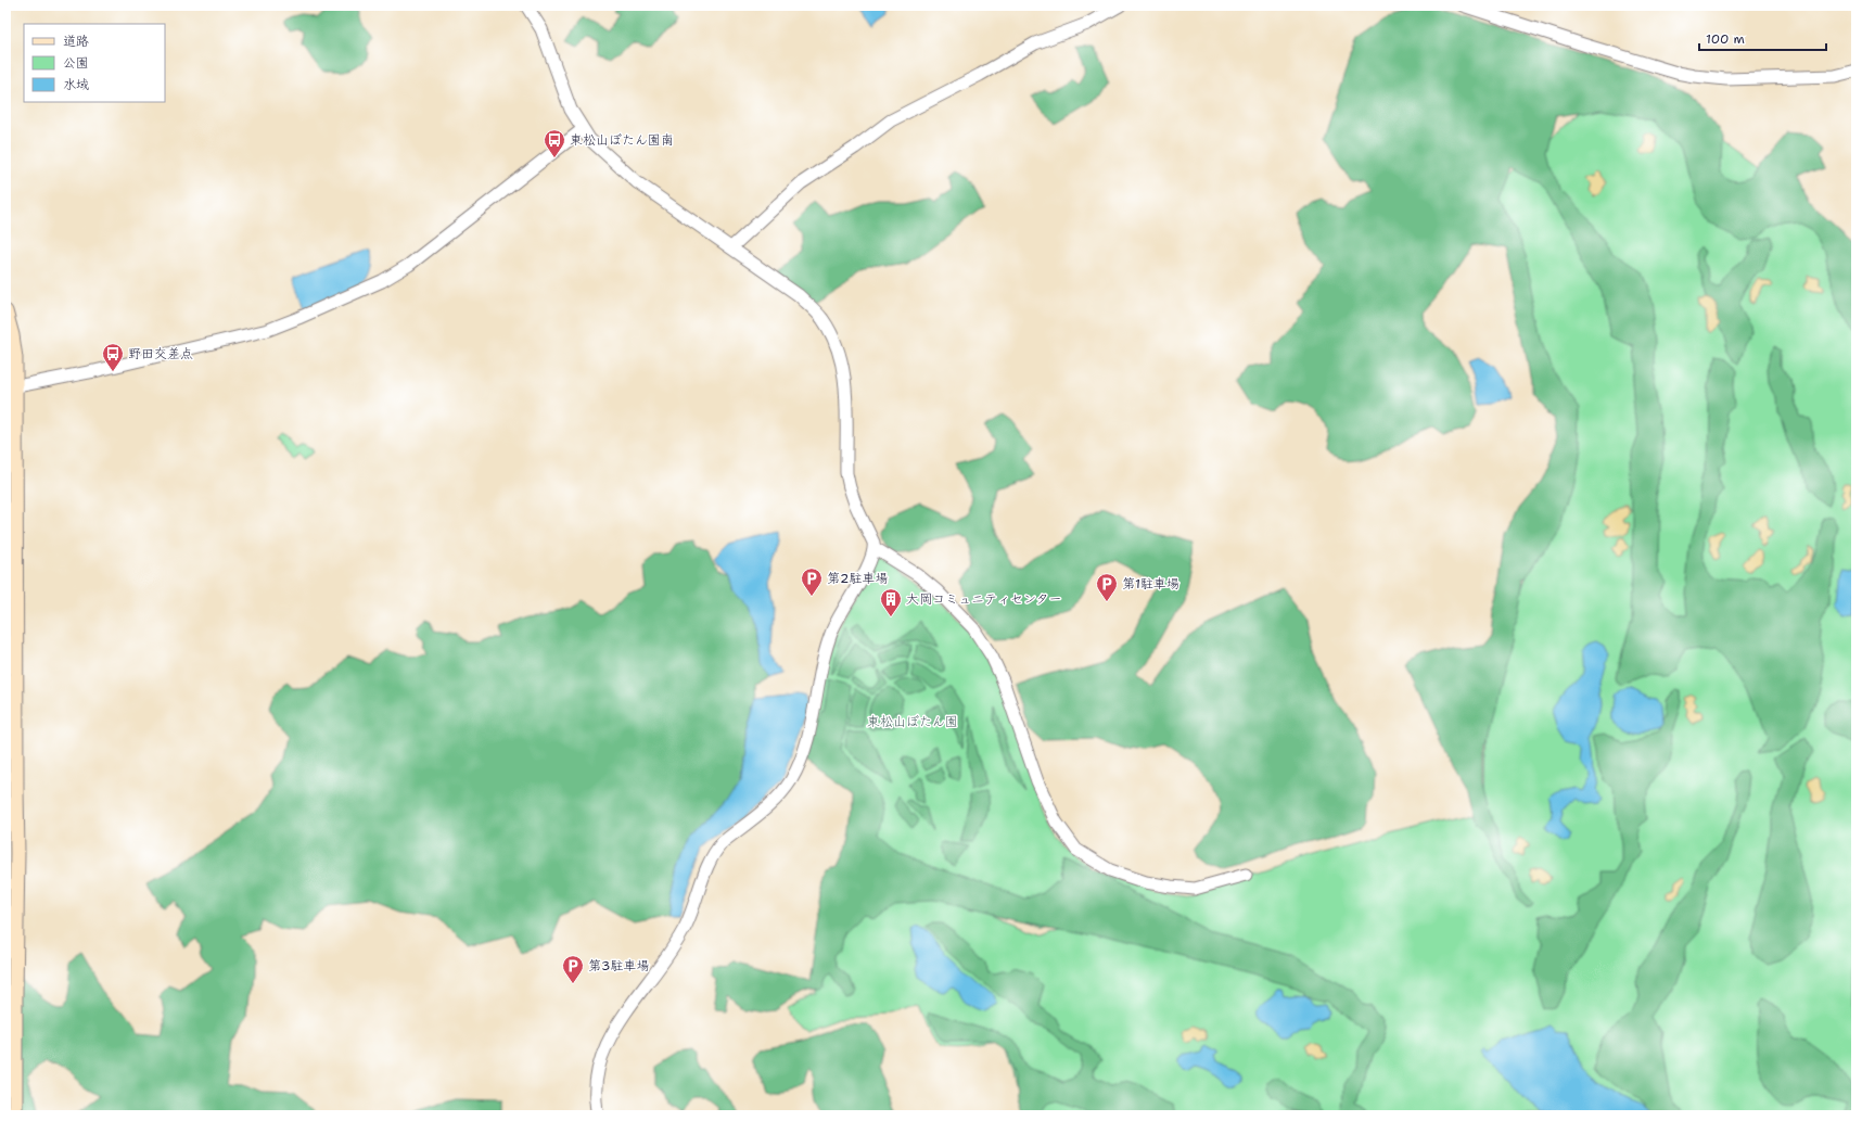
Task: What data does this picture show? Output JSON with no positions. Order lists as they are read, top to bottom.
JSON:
{
  "parks": ["東松山ぼたん園"],
  "places": {
    "bus stop": ["東松山ぼたん園南", "野田交差点"],
    "parking": ["第2駐車場", "第1駐車場", "第3駐車場"],
    "building": ["大岡コミュニティセンター"]
  },
  "legend": ["道路", "公園", "水域"],
  "scale_bar": "100 m"
}
